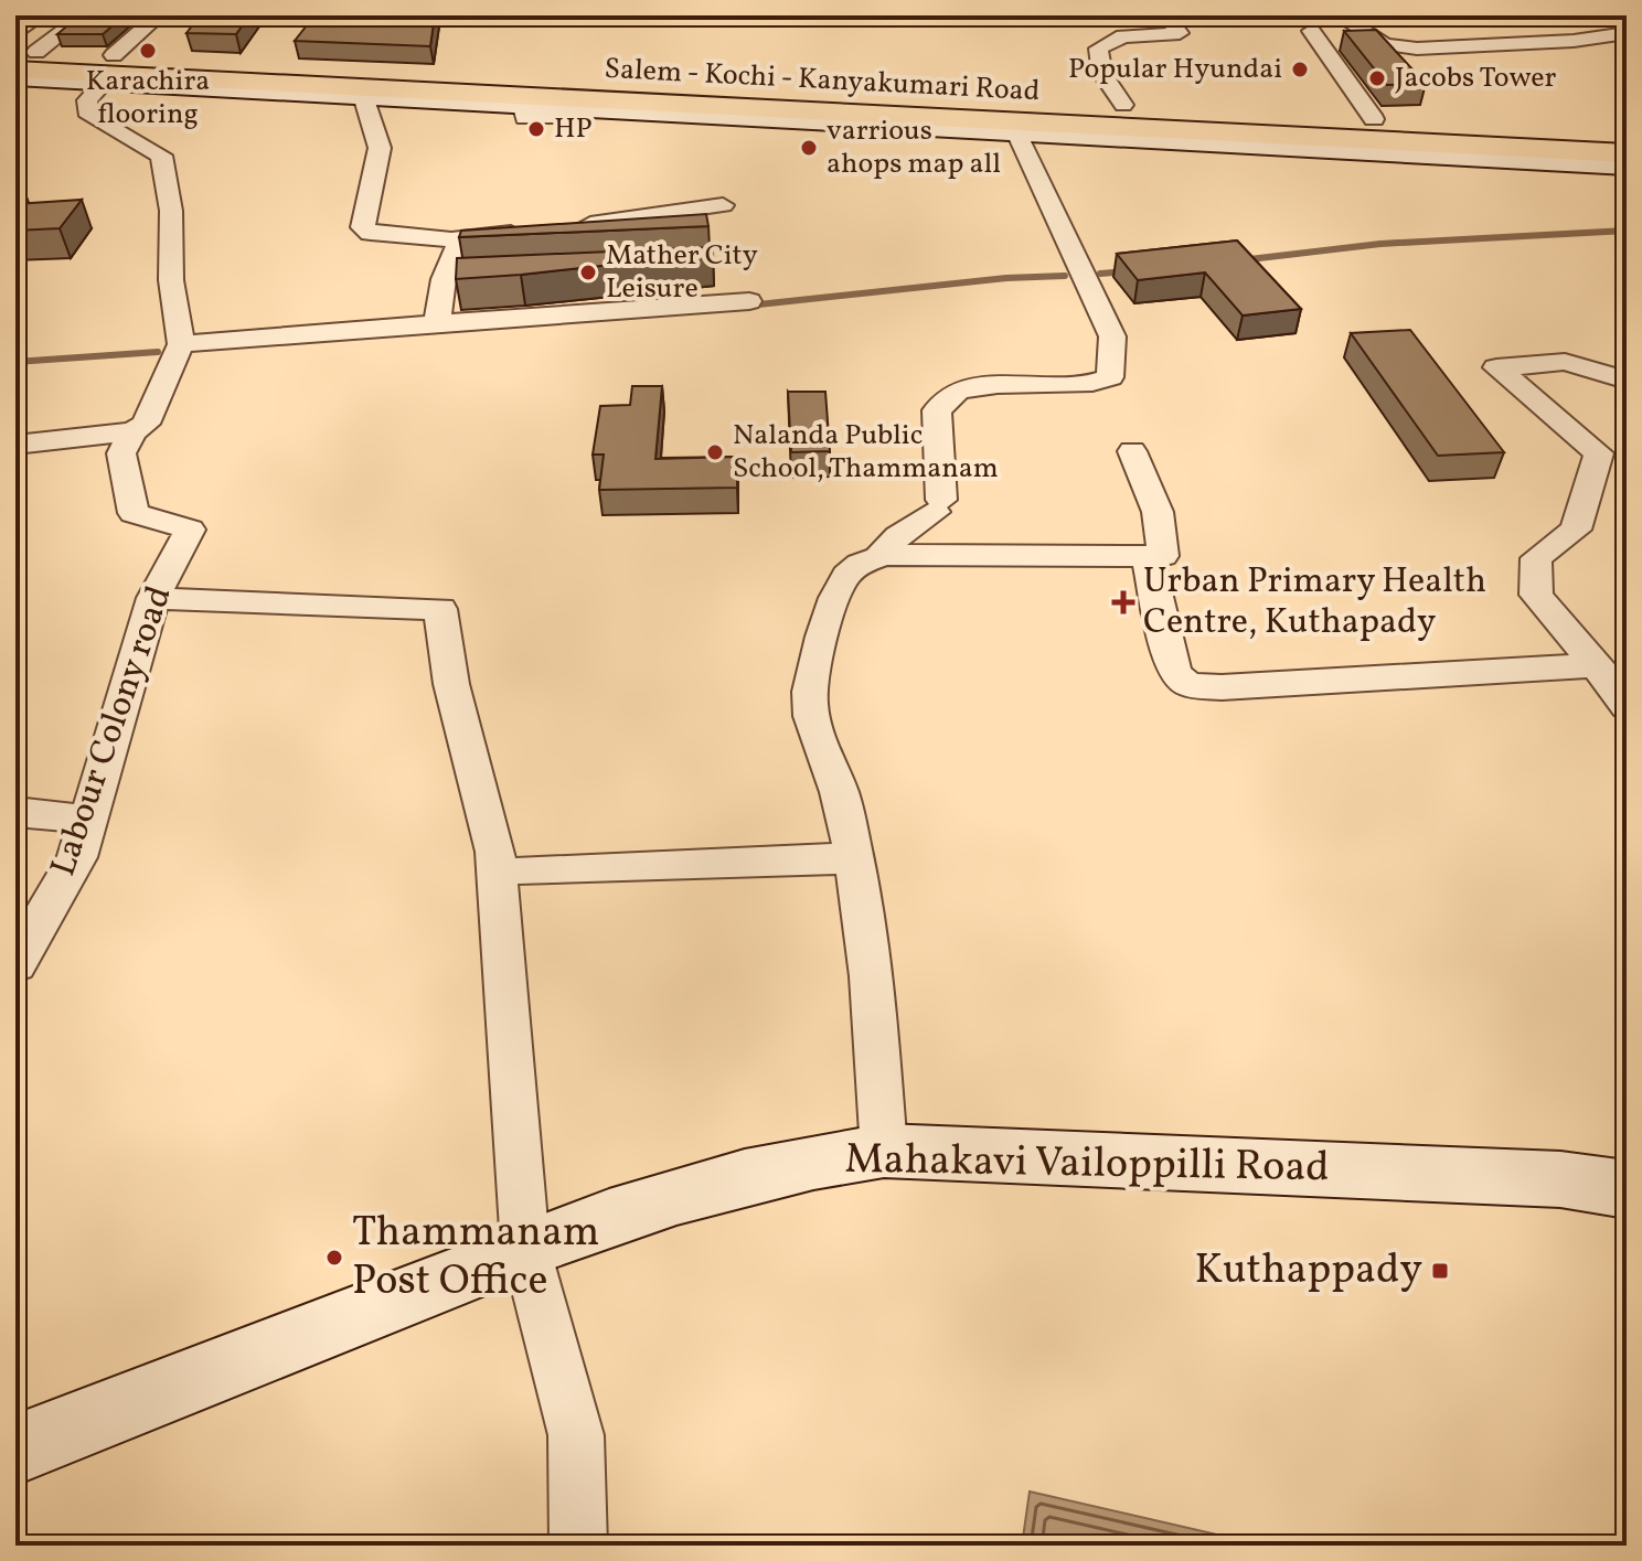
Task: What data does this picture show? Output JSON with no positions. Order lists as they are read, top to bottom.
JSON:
{
  "streets": {
    "highway": ["Salem - Kochi - Kanyakumari Road"],
    "street": ["Labour Colony road", "Mahakavi Vailoppilli Road"]
  },
  "places": {
    "other": [
      "Karachira flooring",
      "Popular Hyundai",
      "Jacobs Tower",
      "HP",
      "varrious ahops map all",
      "Mather City Leisure",
      "Nalanda Public School, Thammanam",
      "Thammanam Post Office"
    ],
    "health": ["Urban Primary Health Centre, Kuthapady"],
    "transit": ["Kuthappady"]
  }
}
